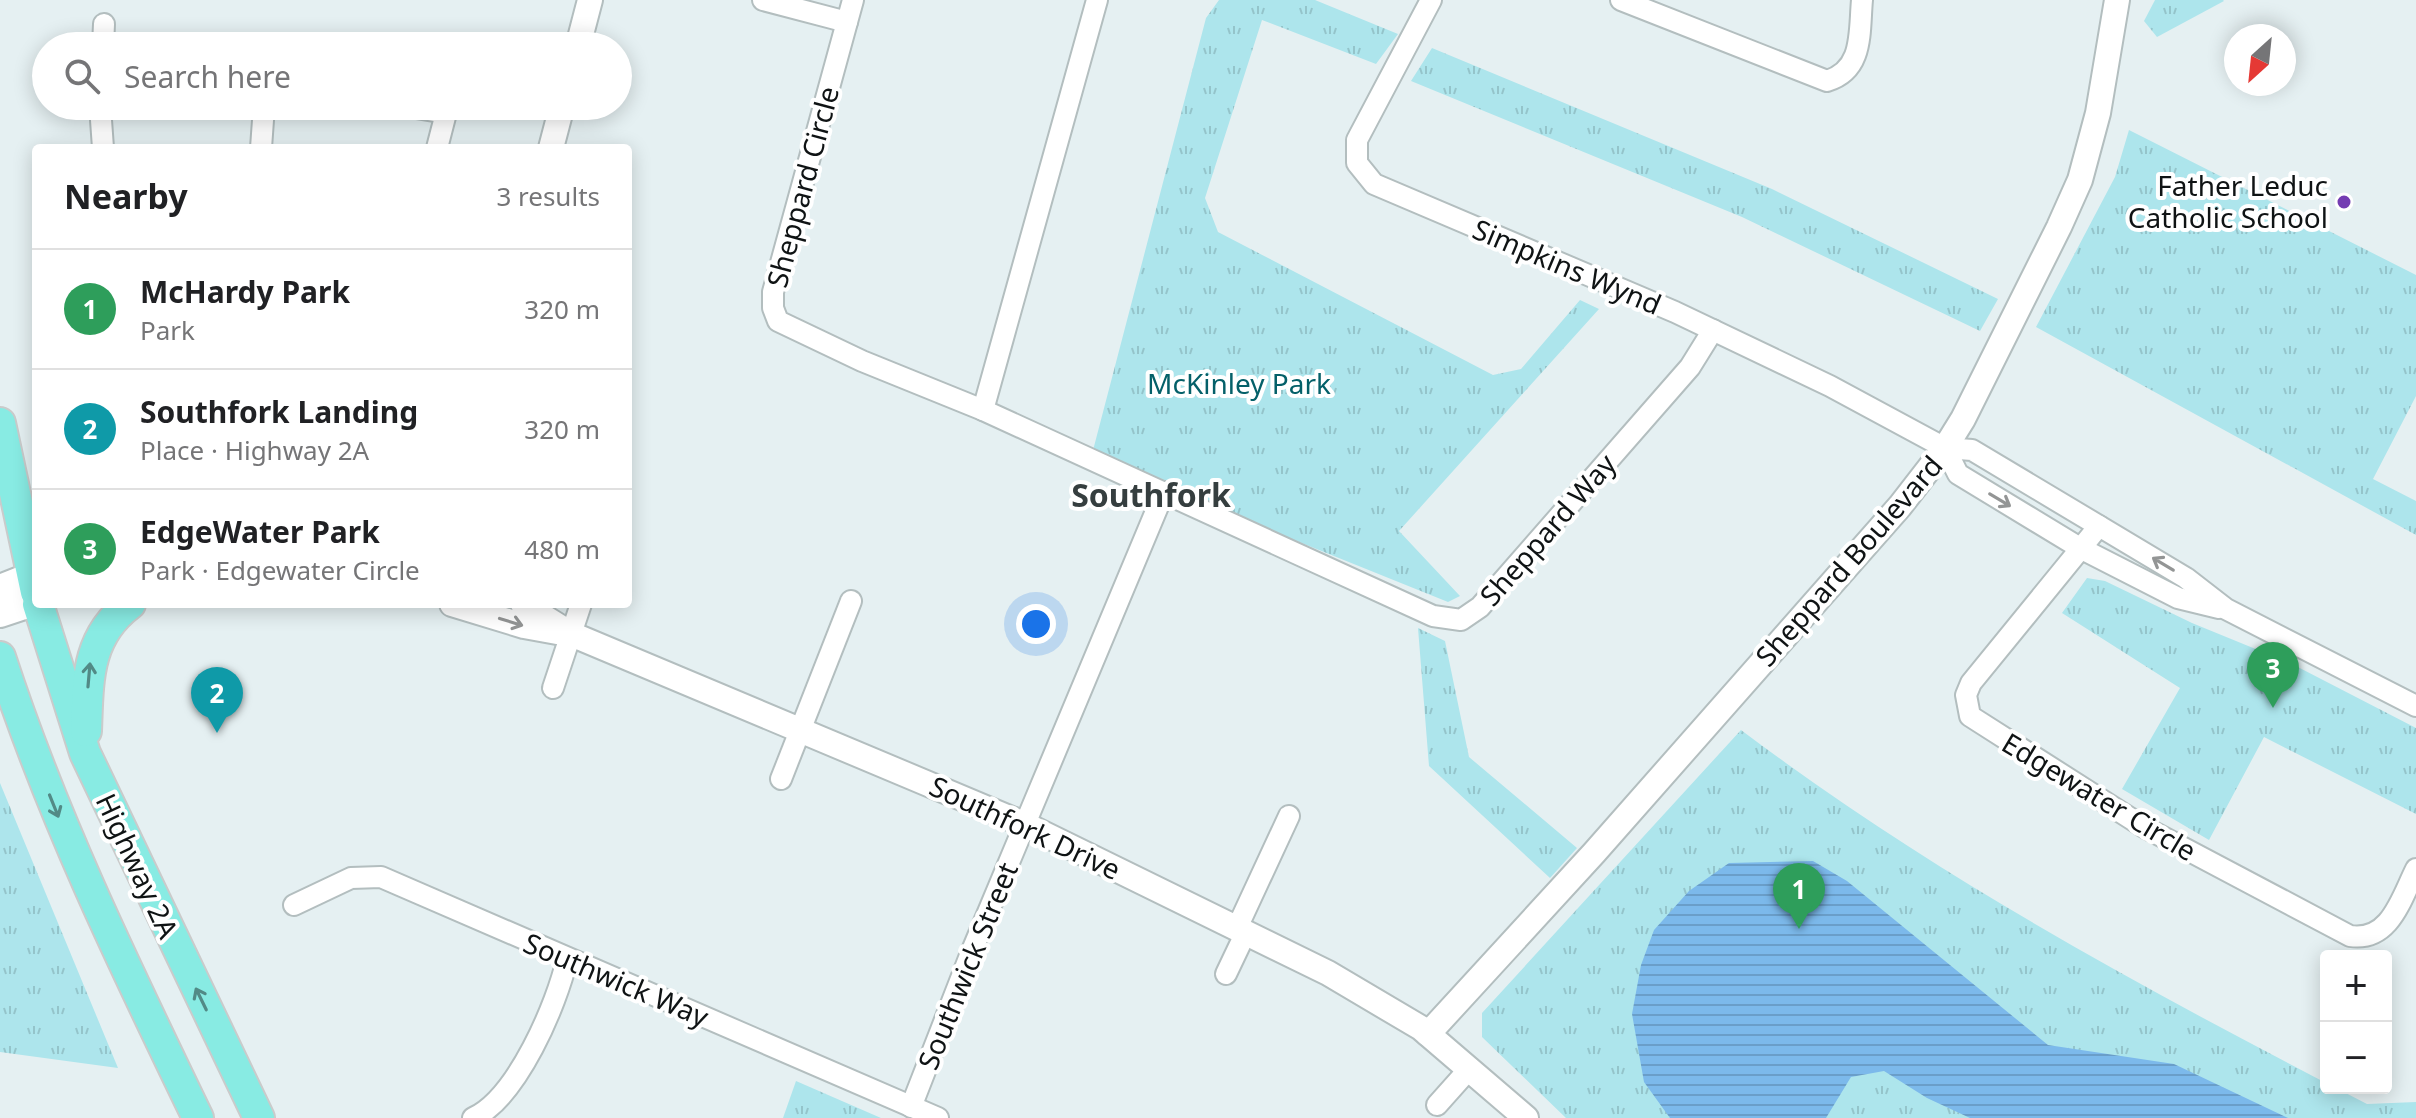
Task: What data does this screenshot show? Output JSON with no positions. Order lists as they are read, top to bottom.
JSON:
{
  "streets": {
    "main road": ["Highway 2A"],
    "street": [
      "Sheppard Circle",
      "Simpkins Wynd",
      "Sheppard Way",
      "Sheppard Boulevard",
      "Edgewater Circle",
      "Southfork Drive",
      "Southwick Street",
      "Southwick Way"
    ]
  },
  "crossings": [
    ["Sheppard Circle", "Sheppard Way"],
    ["Sheppard Circle", "Southwick Street"],
    ["Simpkins Wynd", "Sheppard Way"],
    ["Simpkins Wynd", "Sheppard Boulevard"],
    ["Sheppard Way", "Southwick Street"],
    ["Sheppard Boulevard", "Southfork Drive"],
    ["Southfork Drive", "Southwick Street"],
    ["Southwick Street", "Southwick Way"]
  ],
  "districts": ["Southfork"],
  "parks": ["McKinley Park"],
  "places": ["Father Leduc Catholic School"],
  "north": "bottom left",
  "page": {
    "search": "Search here",
    "heading": ["Nearby", "3 results"],
    "list": [
      {
        "mark": "1",
        "name": "McHardy Park",
        "note": "Park",
        "value": "320 m"
      },
      {
        "mark": "2",
        "name": "Southfork Landing",
        "note": "Place · Highway 2A",
        "value": "320 m"
      },
      {
        "mark": "3",
        "name": "EdgeWater Park",
        "note": "Park · Edgewater Circle",
        "value": "480 m"
      }
    ],
    "pins": ["3", "2", "1"],
    "map_buttons": ["+", "−"]
  }
}
